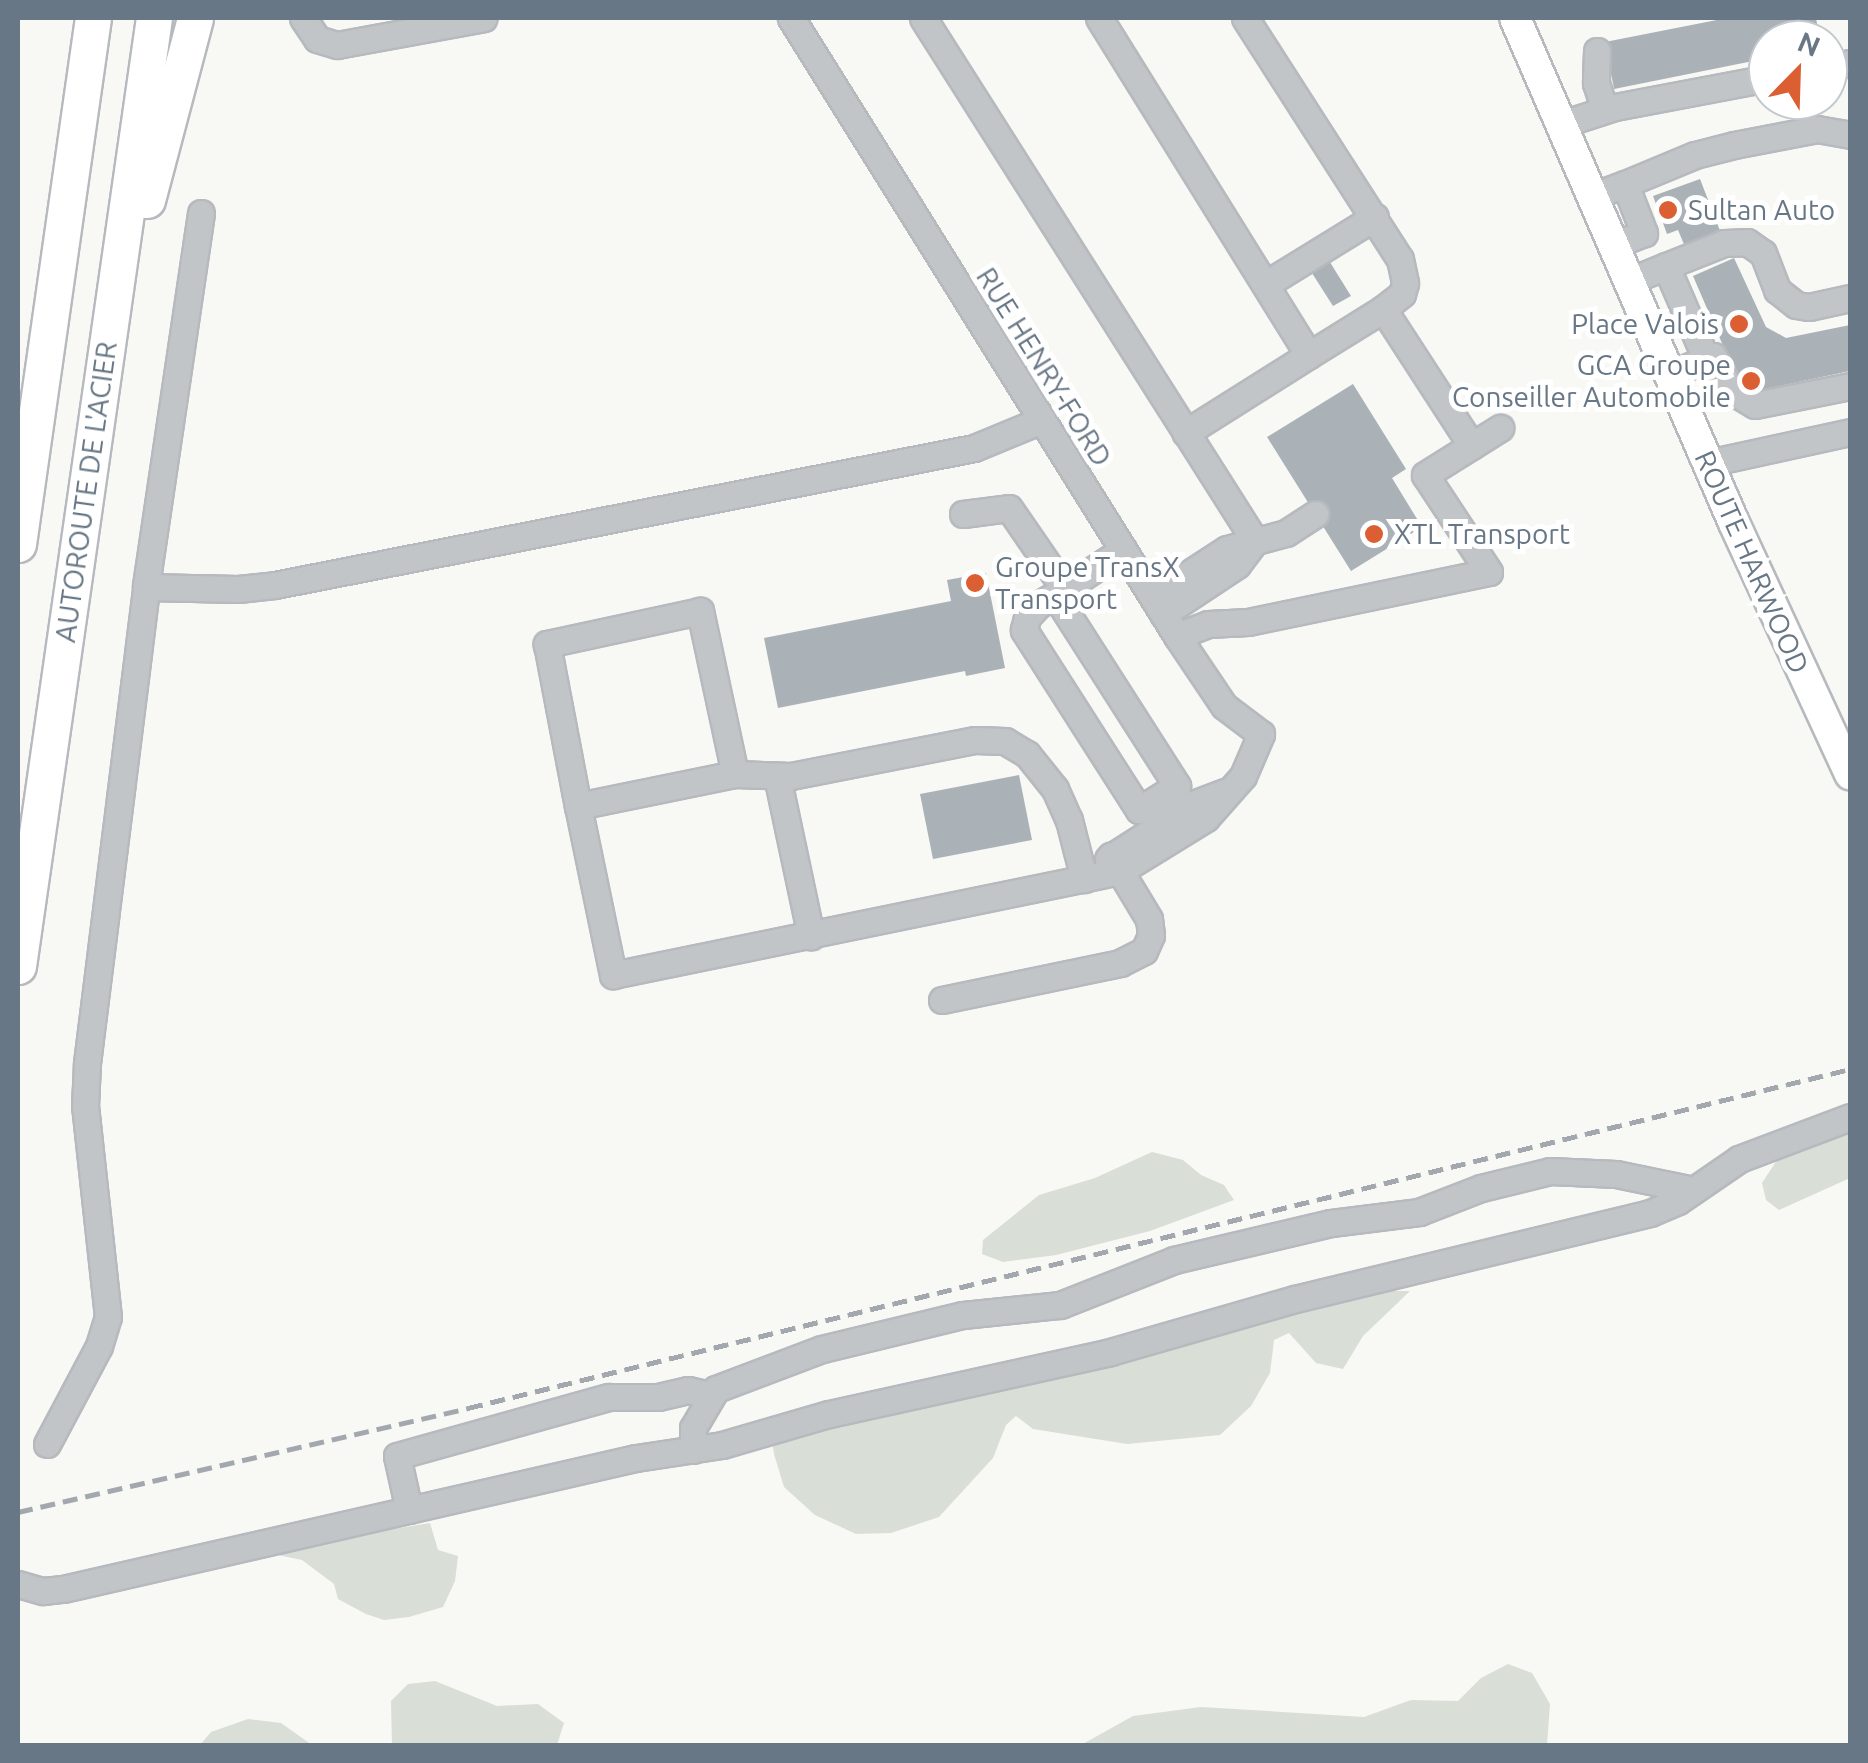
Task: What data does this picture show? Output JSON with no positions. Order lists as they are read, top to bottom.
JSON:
{
  "streets": {
    "highway": ["AUTOROUTE DE L'ACIER"],
    "main road": ["ROUTE HARWOOD"],
    "street": ["RUE HENRY-FORD"]
  },
  "places": [
    "Sultan Auto",
    "Place Valois",
    "GCA Groupe Conseiller Automobile",
    "XTL Transport",
    "Groupe TransX Transport"
  ],
  "north": "top right"
}
